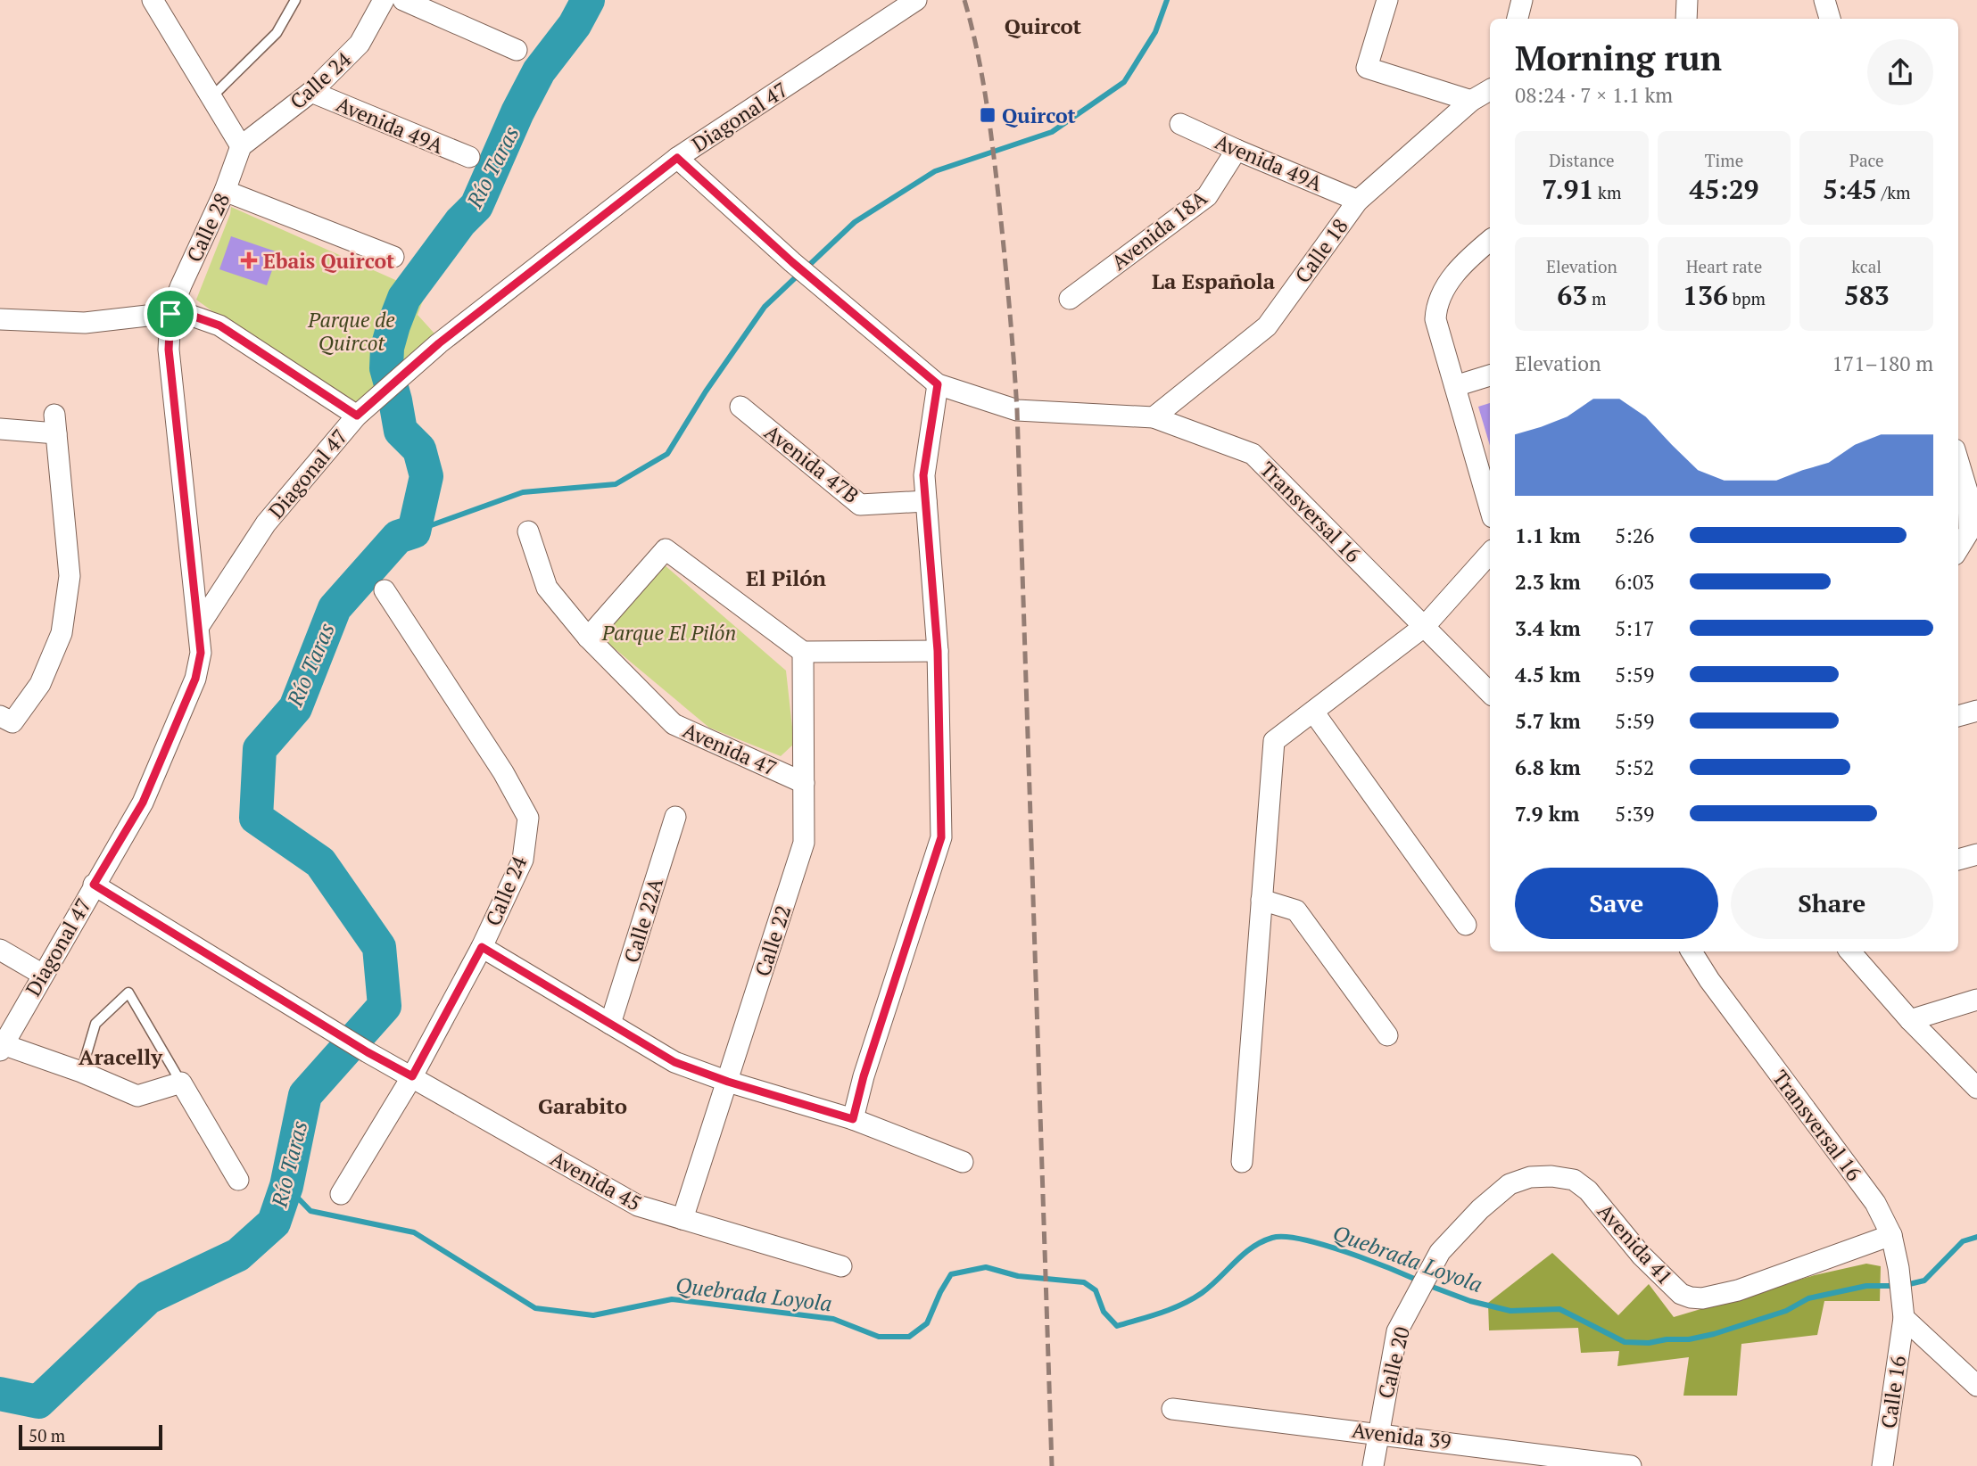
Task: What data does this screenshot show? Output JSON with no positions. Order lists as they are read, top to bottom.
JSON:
{
  "streets": {
    "street": [
      "Calle 24",
      "Diagonal 47",
      "Avenida 49A",
      "Calle 28",
      "Avenida 18A",
      "Calle 18",
      "Avenida 47B",
      "Transversal 16",
      "Avenida 47",
      "Calle 22A",
      "Calle 22",
      "Avenida 45",
      "Avenida 41",
      "Calle 20",
      "Calle 16",
      "Avenida 39"
    ]
  },
  "crossings": [
    ["Calle 24", "Avenida 49A"],
    ["Calle 24", "Calle 28"],
    ["Calle 24", "Avenida 45"],
    ["Diagonal 47", "Calle 28"],
    ["Diagonal 47", "Avenida 45"],
    ["Avenida 49A", "Avenida 18A"],
    ["Avenida 49A", "Calle 18"],
    ["Calle 18", "Transversal 16"],
    ["Transversal 16", "Avenida 41"],
    ["Transversal 16", "Calle 16"],
    ["Avenida 47", "Calle 22"],
    ["Calle 22", "Avenida 45"],
    ["Avenida 41", "Calle 20"],
    ["Calle 20", "Avenida 39"]
  ],
  "districts": [
    "Quircot",
    "La Española",
    "El Pilón",
    "Aracelly",
    "Garabito"
  ],
  "water": ["Río Taras", "Quebrada Loyola"],
  "parks": ["Parque de Quircot", "Parque El Pilón"],
  "places": {
    "transit": ["Quircot"],
    "health": ["Ebais Quircot"]
  },
  "scale_bar": "50 m",
  "page": {
    "heading": ["Morning run", "08:24 · 7 × 1.1 km"],
    "stats": [
      ["Distance", "7.91 km"],
      ["Time", "45:29"],
      ["Pace", "5:45 /km"],
      ["Elevation", "63 m"],
      ["Heart rate", "136 bpm"],
      ["kcal", "583"]
    ],
    "chart": ["Elevation", "171–180 m"],
    "list": [
      {
        "name": "1.1 km",
        "note": "5:26"
      },
      {
        "name": "2.3 km",
        "note": "6:03"
      },
      {
        "name": "3.4 km",
        "note": "5:17"
      },
      {
        "name": "4.5 km",
        "note": "5:59"
      },
      {
        "name": "5.7 km",
        "note": "5:59"
      },
      {
        "name": "6.8 km",
        "note": "5:52"
      },
      {
        "name": "7.9 km",
        "note": "5:39"
      }
    ],
    "buttons": ["Save", "Share"],
    "scale": "50 m"
  }
}
